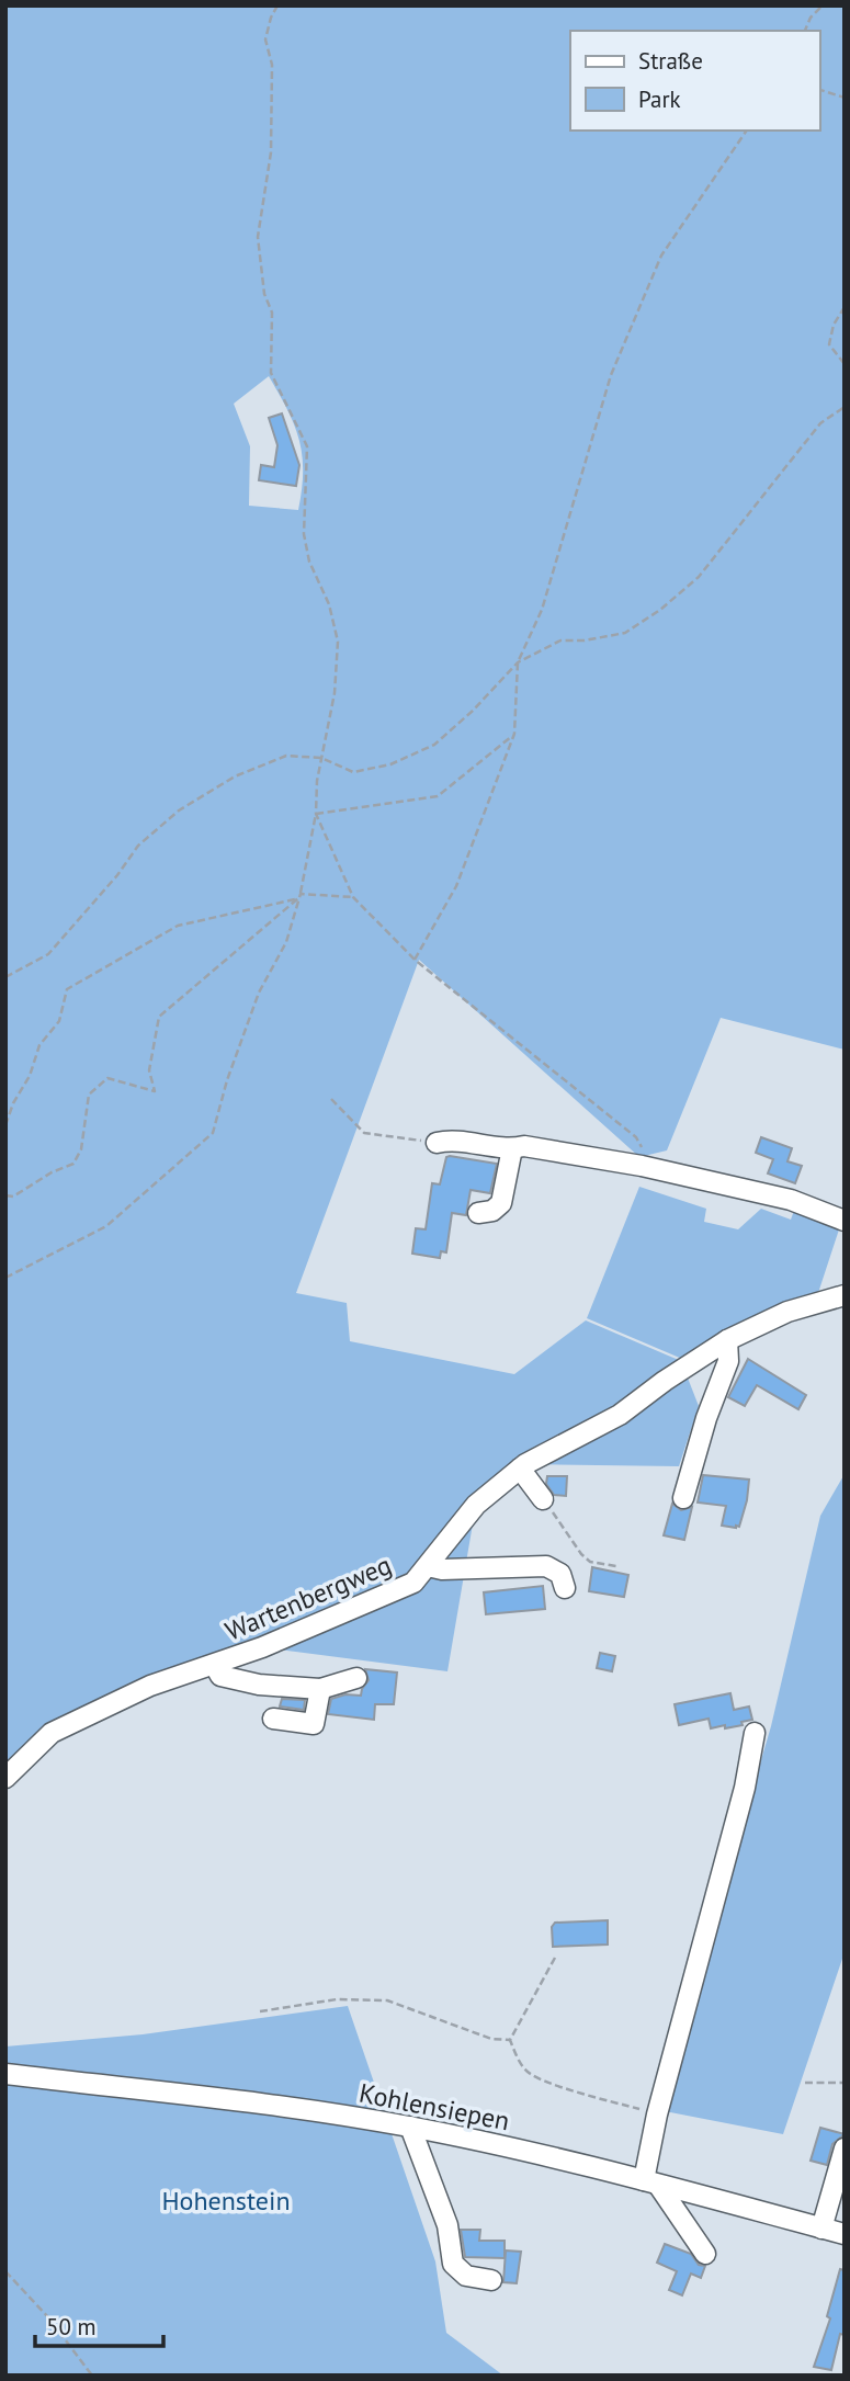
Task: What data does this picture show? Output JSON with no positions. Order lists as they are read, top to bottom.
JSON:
{
  "streets": {
    "street": ["Wartenbergweg", "Kohlensiepen"]
  },
  "parks": ["Hohenstein"],
  "legend": ["Straße", "Park"],
  "scale_bar": "50 m"
}
